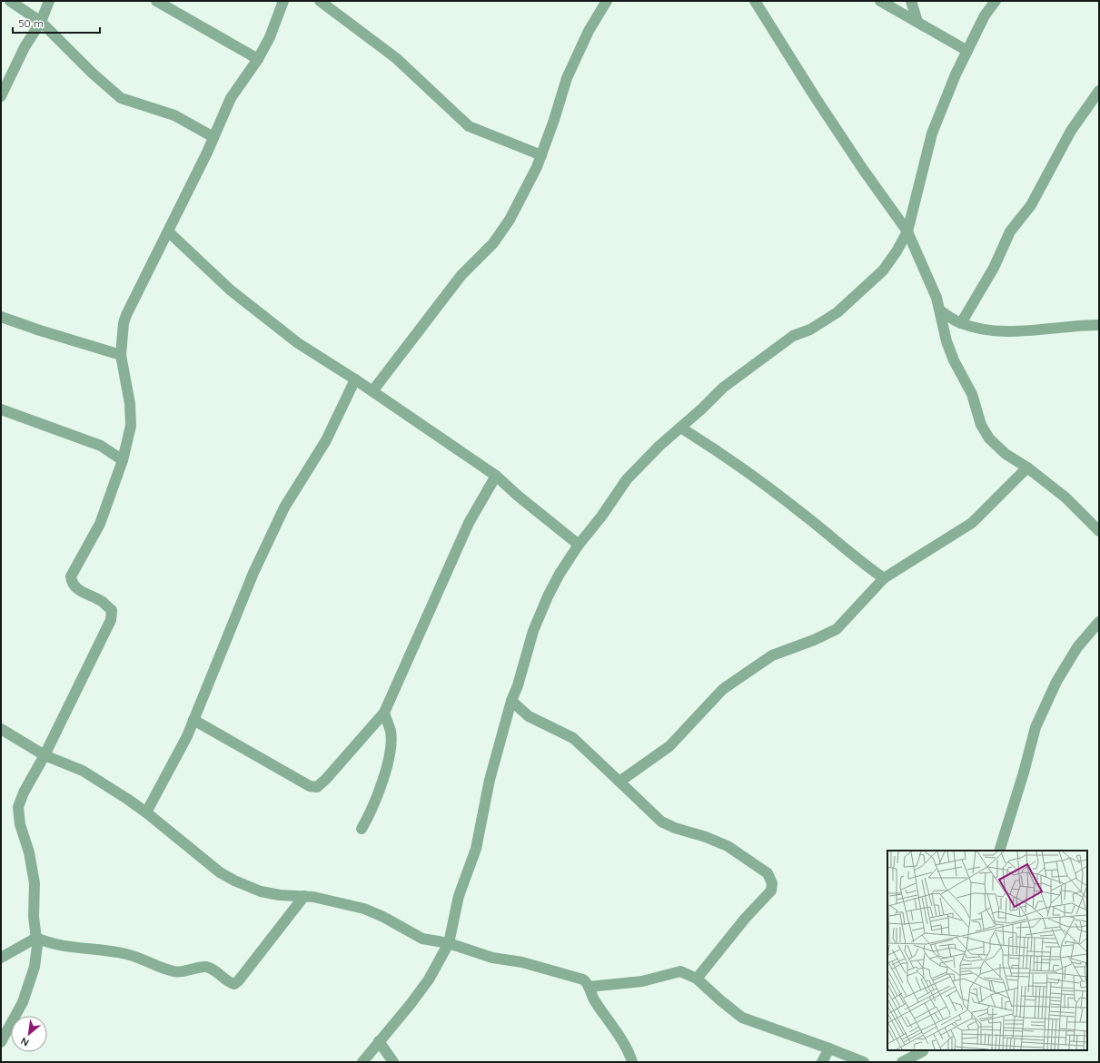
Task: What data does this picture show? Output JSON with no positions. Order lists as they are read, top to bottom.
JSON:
{
  "scale_bar": "50 m",
  "north": "bottom left"
}
